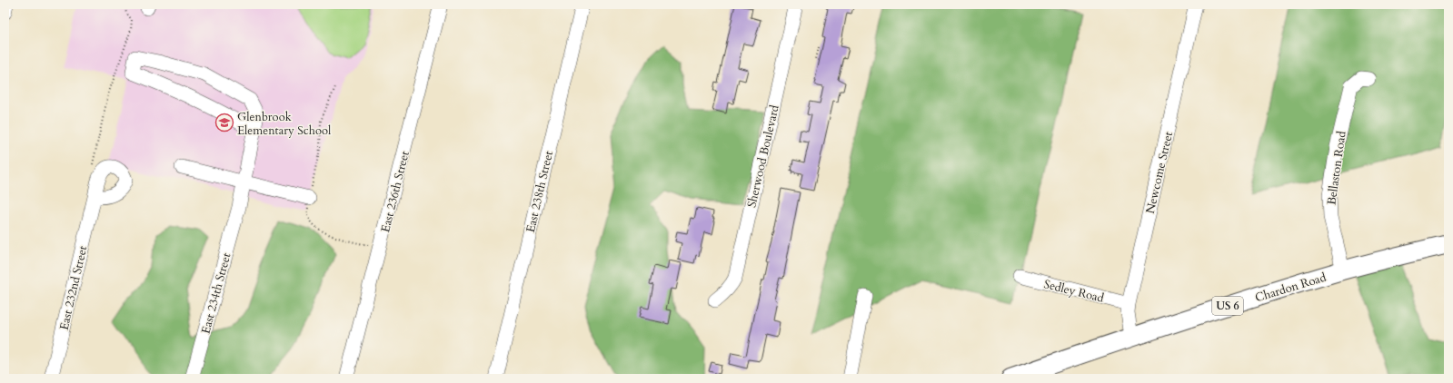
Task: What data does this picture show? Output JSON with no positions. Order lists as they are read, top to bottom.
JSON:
{
  "streets": {
    "main road": ["Chardon Road", "US 6"],
    "street": [
      "Sherwood Boulevard",
      "Bellaston Road",
      "Newcome Street",
      "East 236th Street",
      "East 238th Street",
      "East 232nd Street",
      "Sedley Road",
      "East 234th Street"
    ]
  },
  "crossings": [
    ["Bellaston Road", "Chardon Road"],
    ["Newcome Street", "Chardon Road"],
    ["Newcome Street", "Sedley Road"]
  ],
  "places": {
    "school or university": ["Glenbrook Elementary School"]
  }
}
